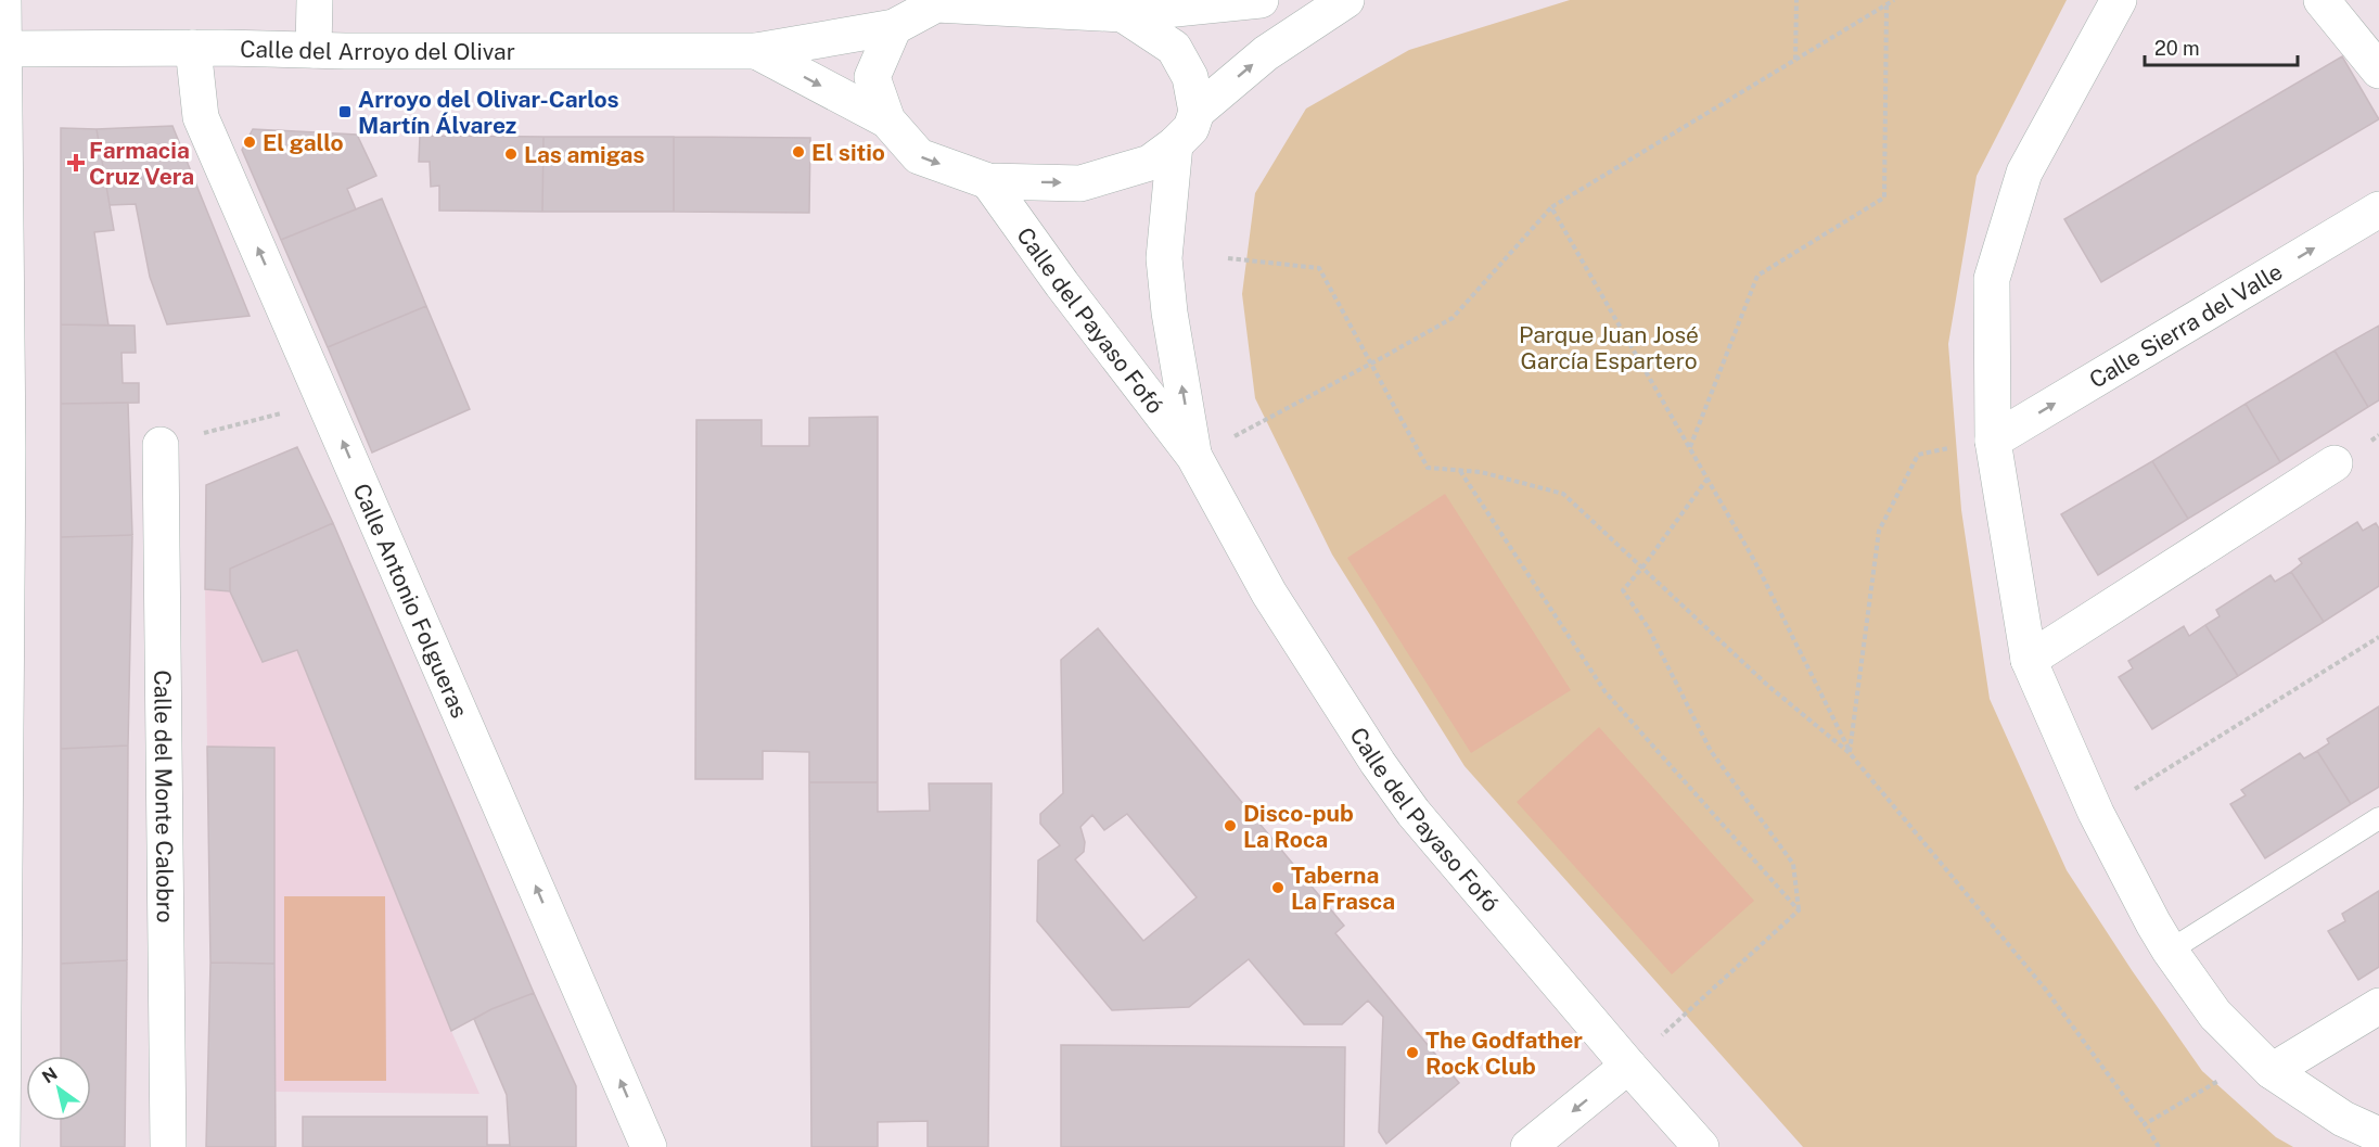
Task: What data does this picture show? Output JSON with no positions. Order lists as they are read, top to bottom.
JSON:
{
  "streets": {
    "street": [
      "Calle del Arroyo del Olivar",
      "Calle del Payaso Fofó",
      "Calle Sierra del Valle",
      "Calle Antonio Folgueras",
      "Calle del Monte Calobro"
    ]
  },
  "crossings": [
    ["Calle del Arroyo del Olivar", "Calle Antonio Folgueras"]
  ],
  "parks": ["Parque Juan José García Espartero"],
  "places": {
    "transit": ["Arroyo del Olivar-Carlos Martín Álvarez"],
    "other": [
      "El gallo",
      "El sitio",
      "Las amigas",
      "Disco-pub La Roca",
      "Taberna La Frasca",
      "The Godfather Rock Club"
    ],
    "health": ["Farmacia Cruz Vera"]
  },
  "scale_bar": "20 m",
  "north": "top left"
}
